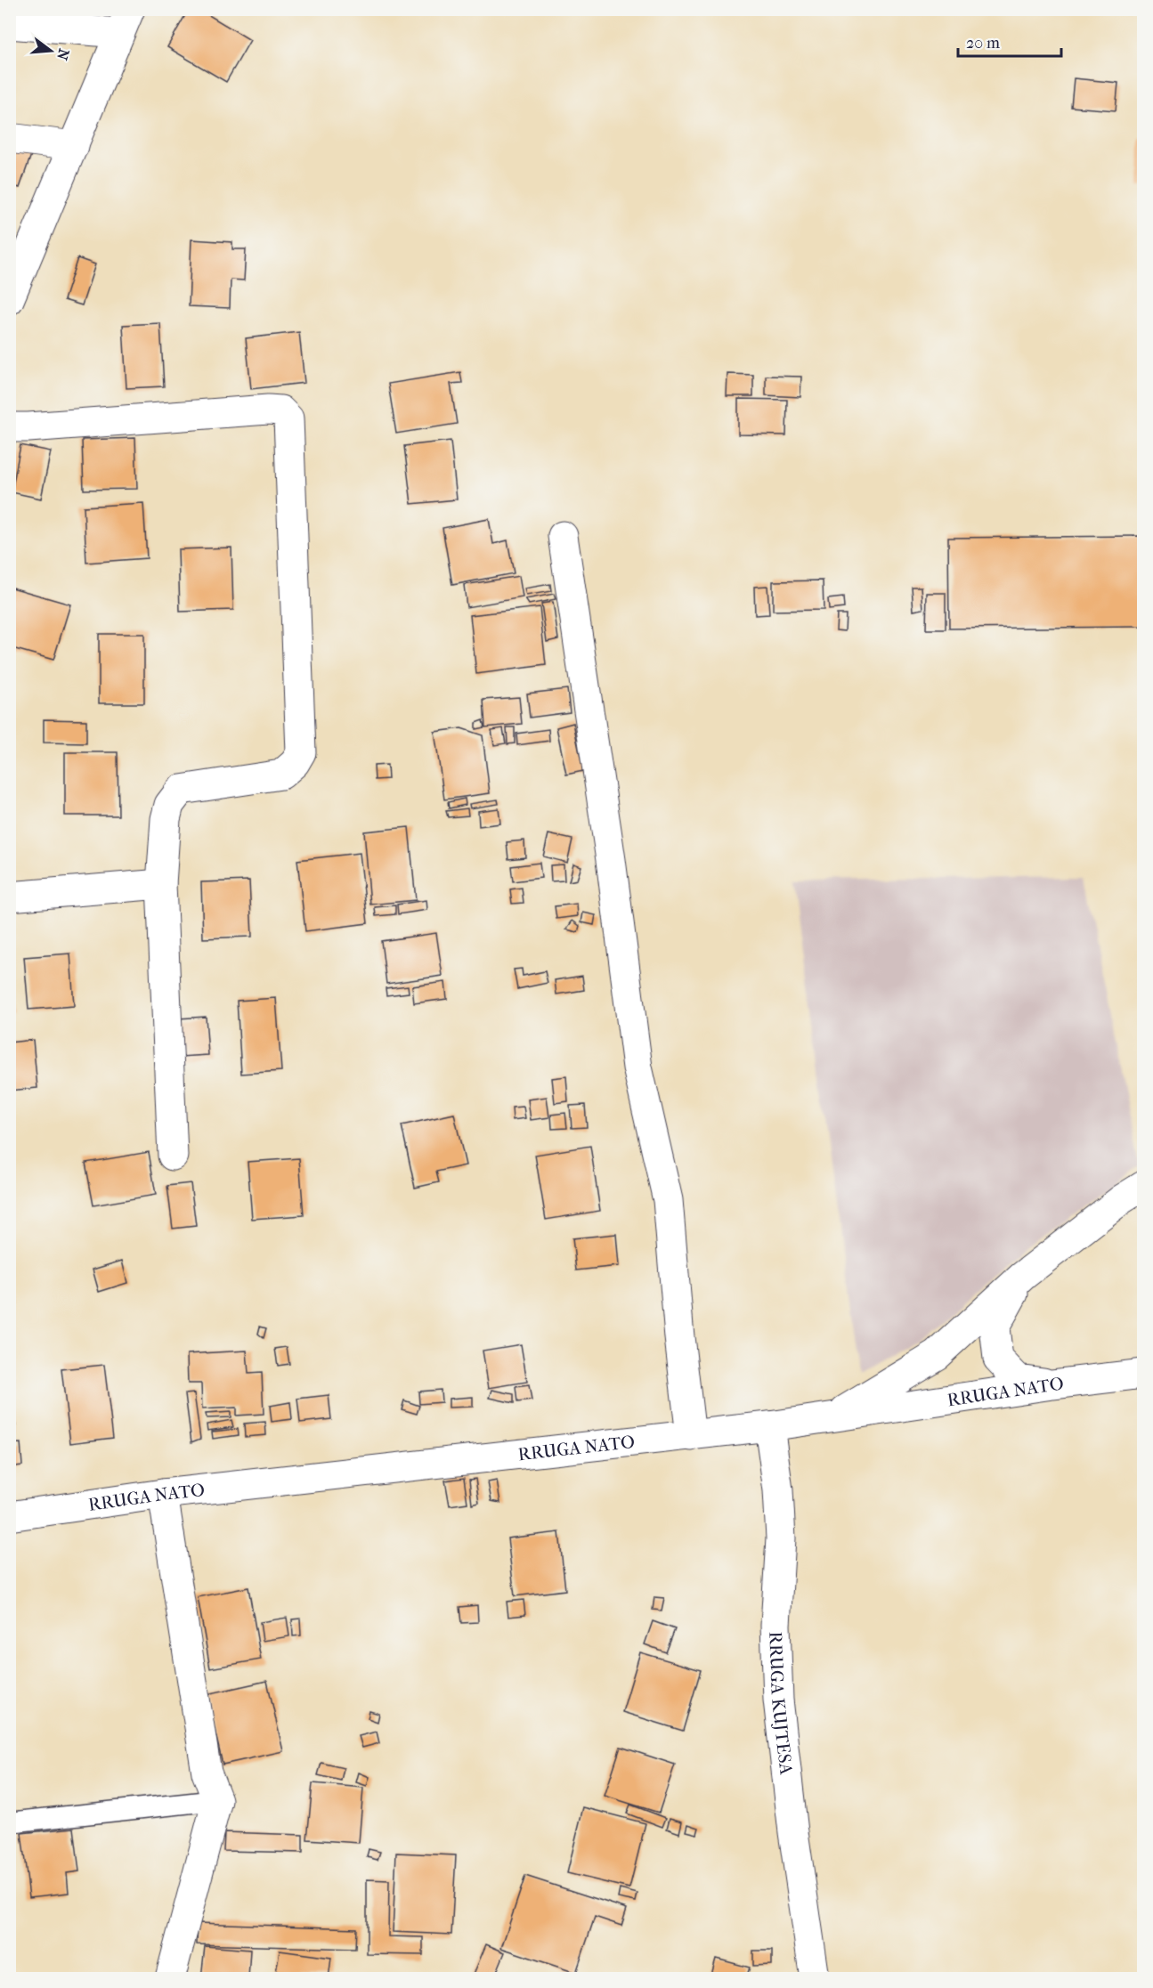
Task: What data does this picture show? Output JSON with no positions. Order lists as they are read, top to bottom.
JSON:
{
  "streets": {
    "street": ["RRUGA NATO", "RRUGA KUJTESA"]
  },
  "crossings": [
    ["RRUGA NATO", "RRUGA KUJTESA"]
  ],
  "scale_bar": "20 m",
  "north": "right"
}
